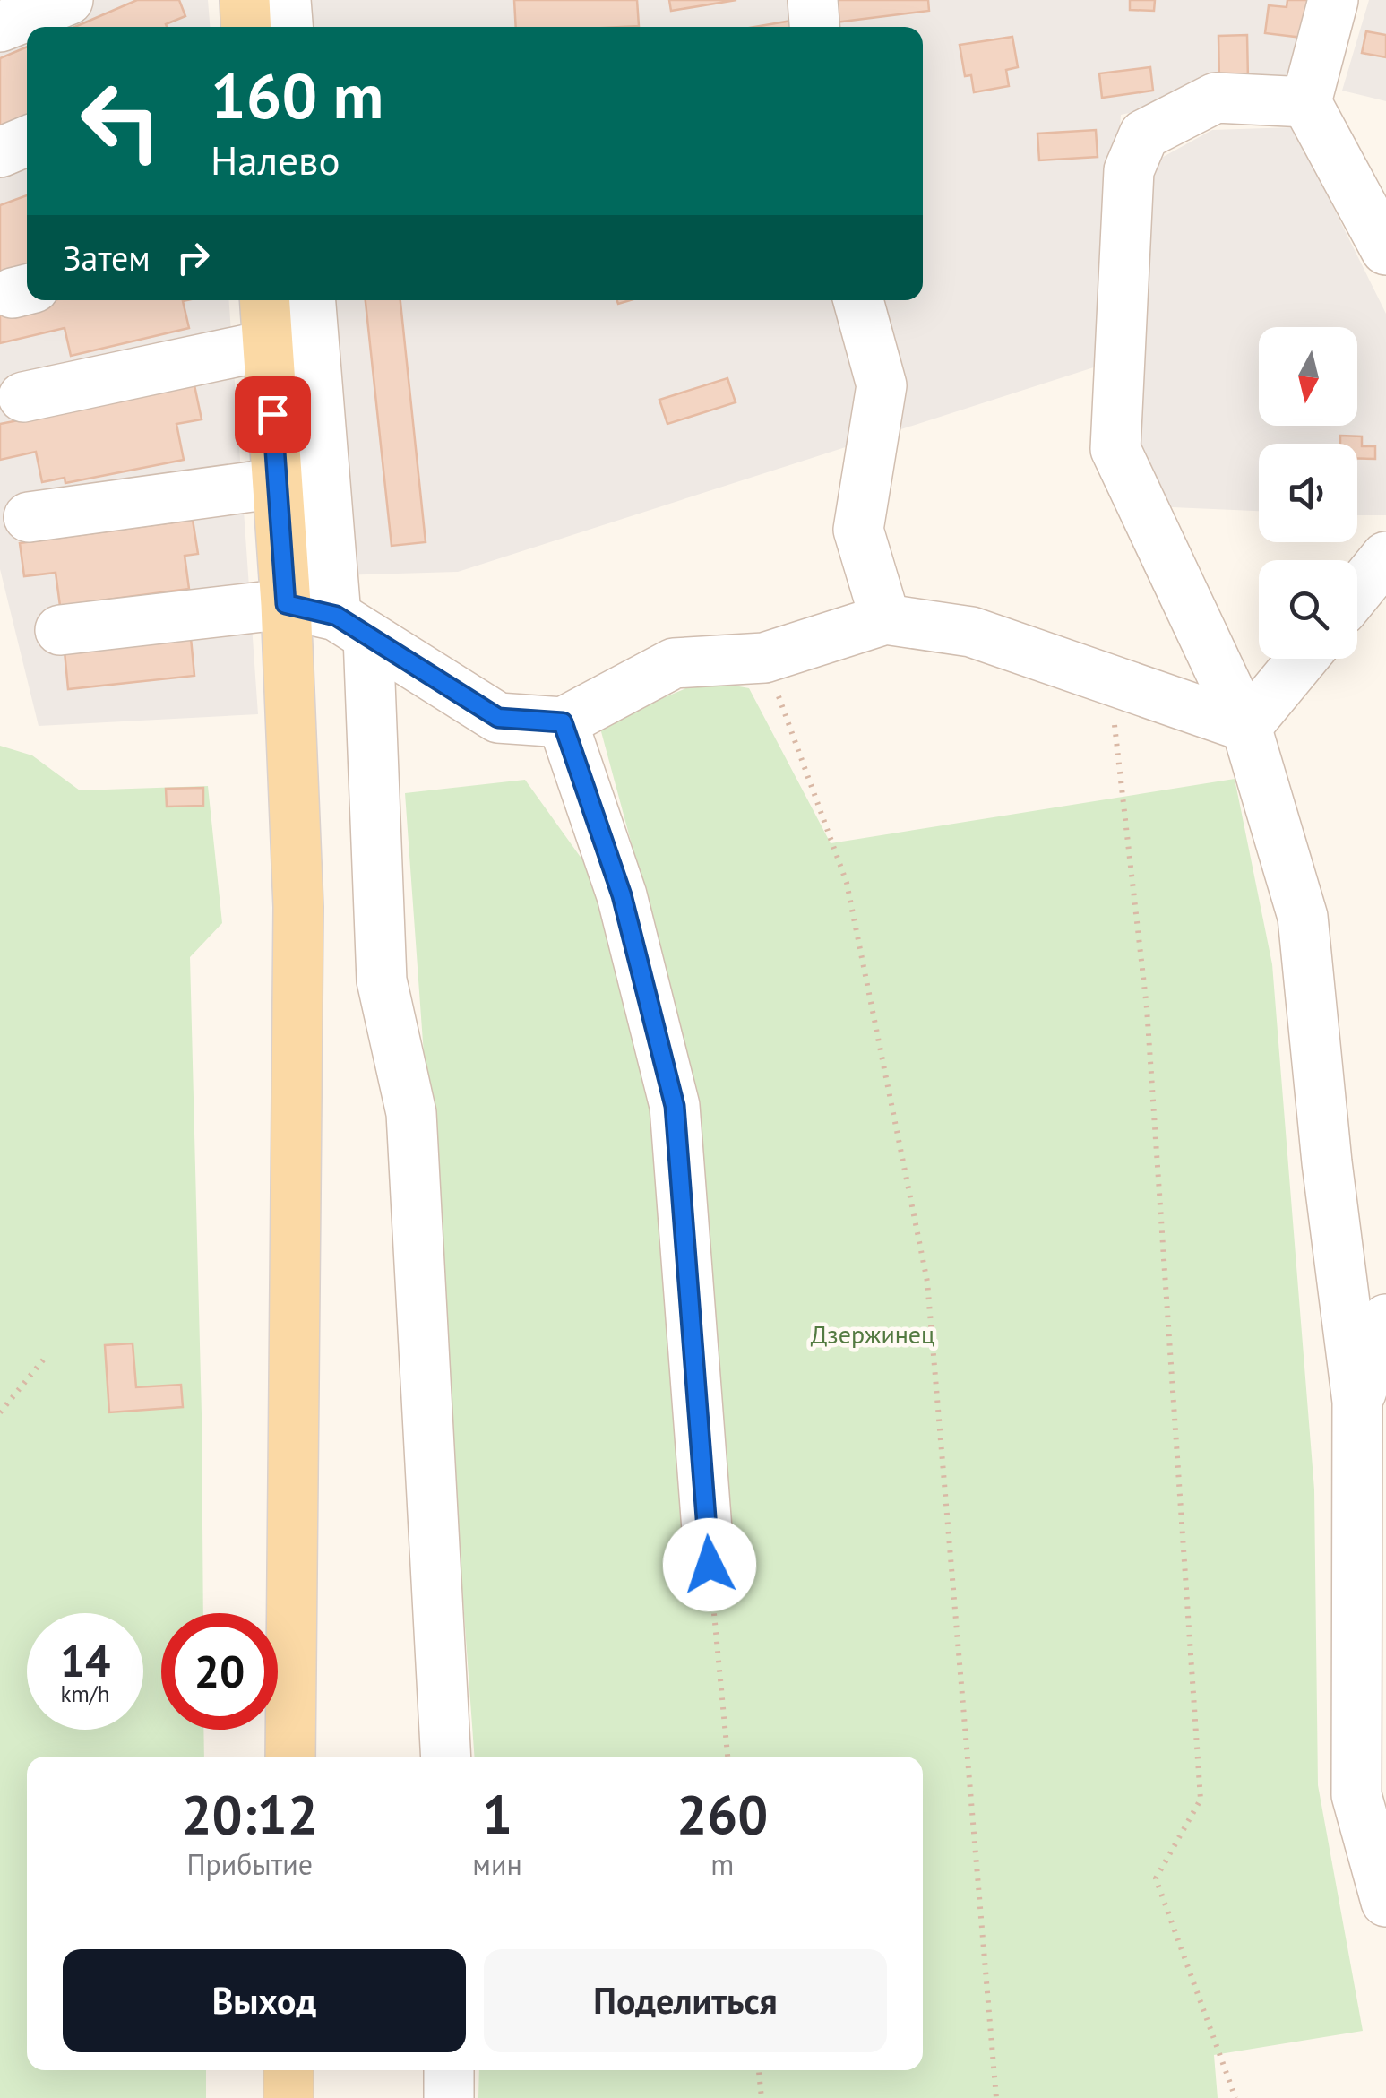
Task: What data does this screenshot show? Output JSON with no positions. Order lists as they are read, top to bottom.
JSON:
{
  "parks": ["Дзержинец"],
  "north": "bottom",
  "page": {
    "turn": ["160 m", "Налево"],
    "then": "Затем",
    "speed": "14 km/h",
    "limit": "20",
    "eta": [
      "20:12",
      "Прибытие",
      "1",
      "мин",
      "260",
      "m"
    ],
    "buttons": ["Выход", "Поделиться"]
  }
}
